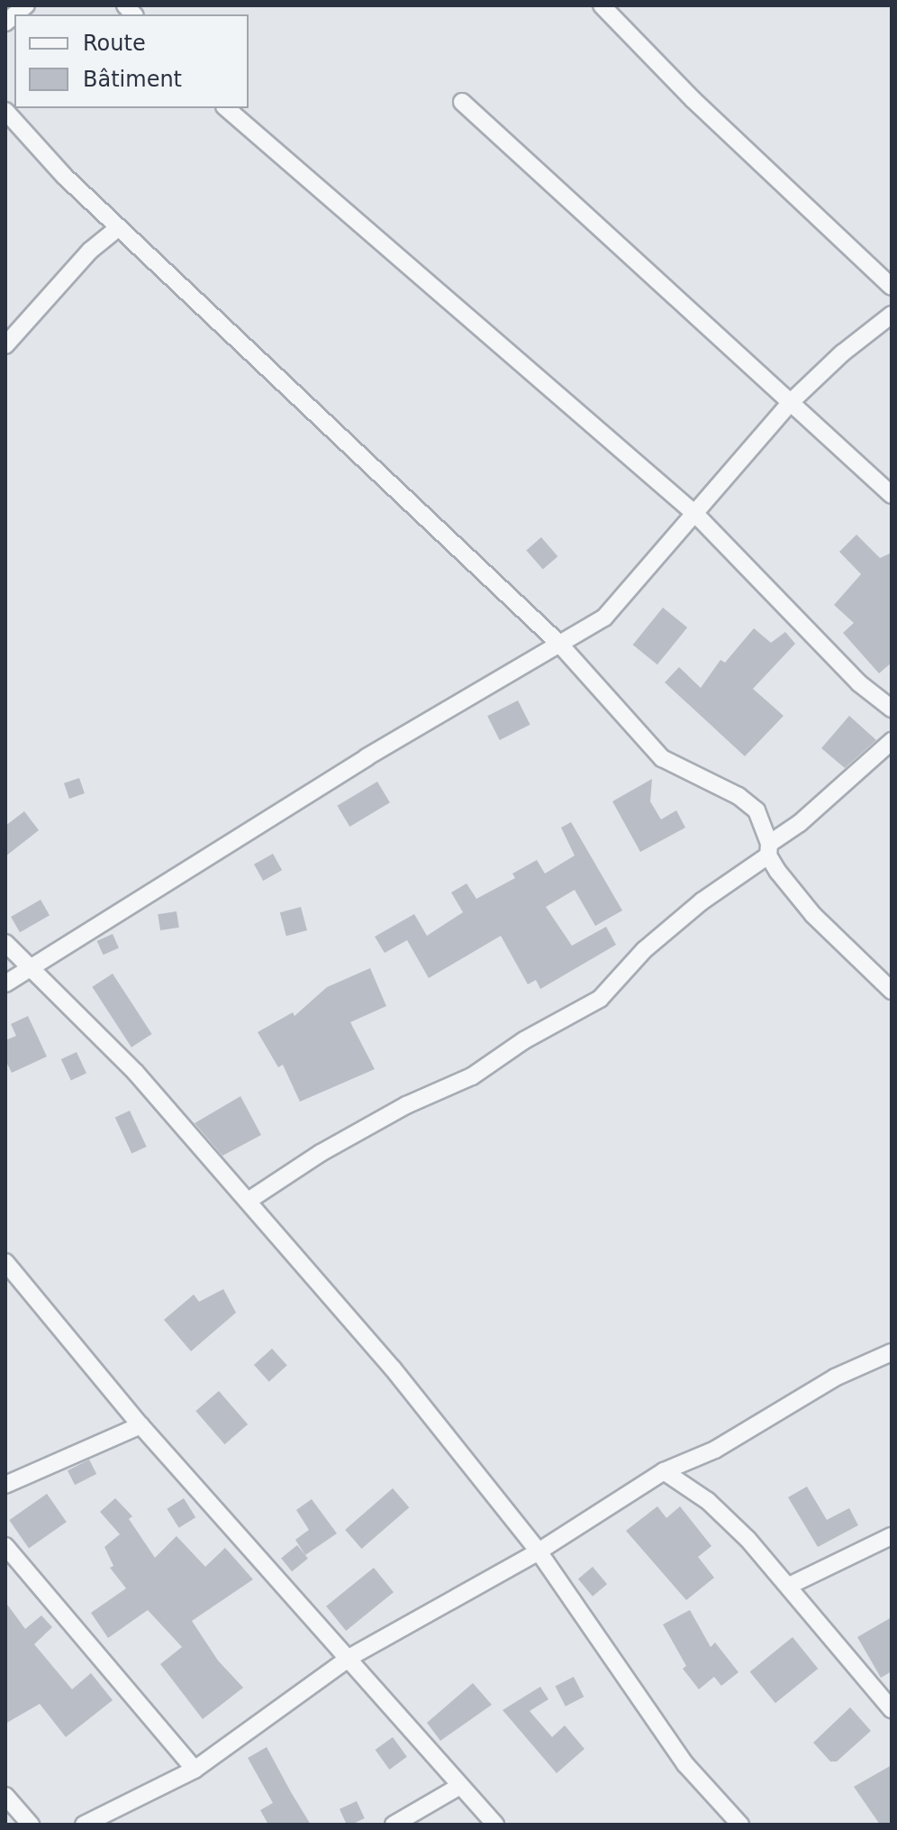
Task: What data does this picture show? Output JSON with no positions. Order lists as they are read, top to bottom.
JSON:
{
  "legend": ["Route", "Bâtiment"]
}
